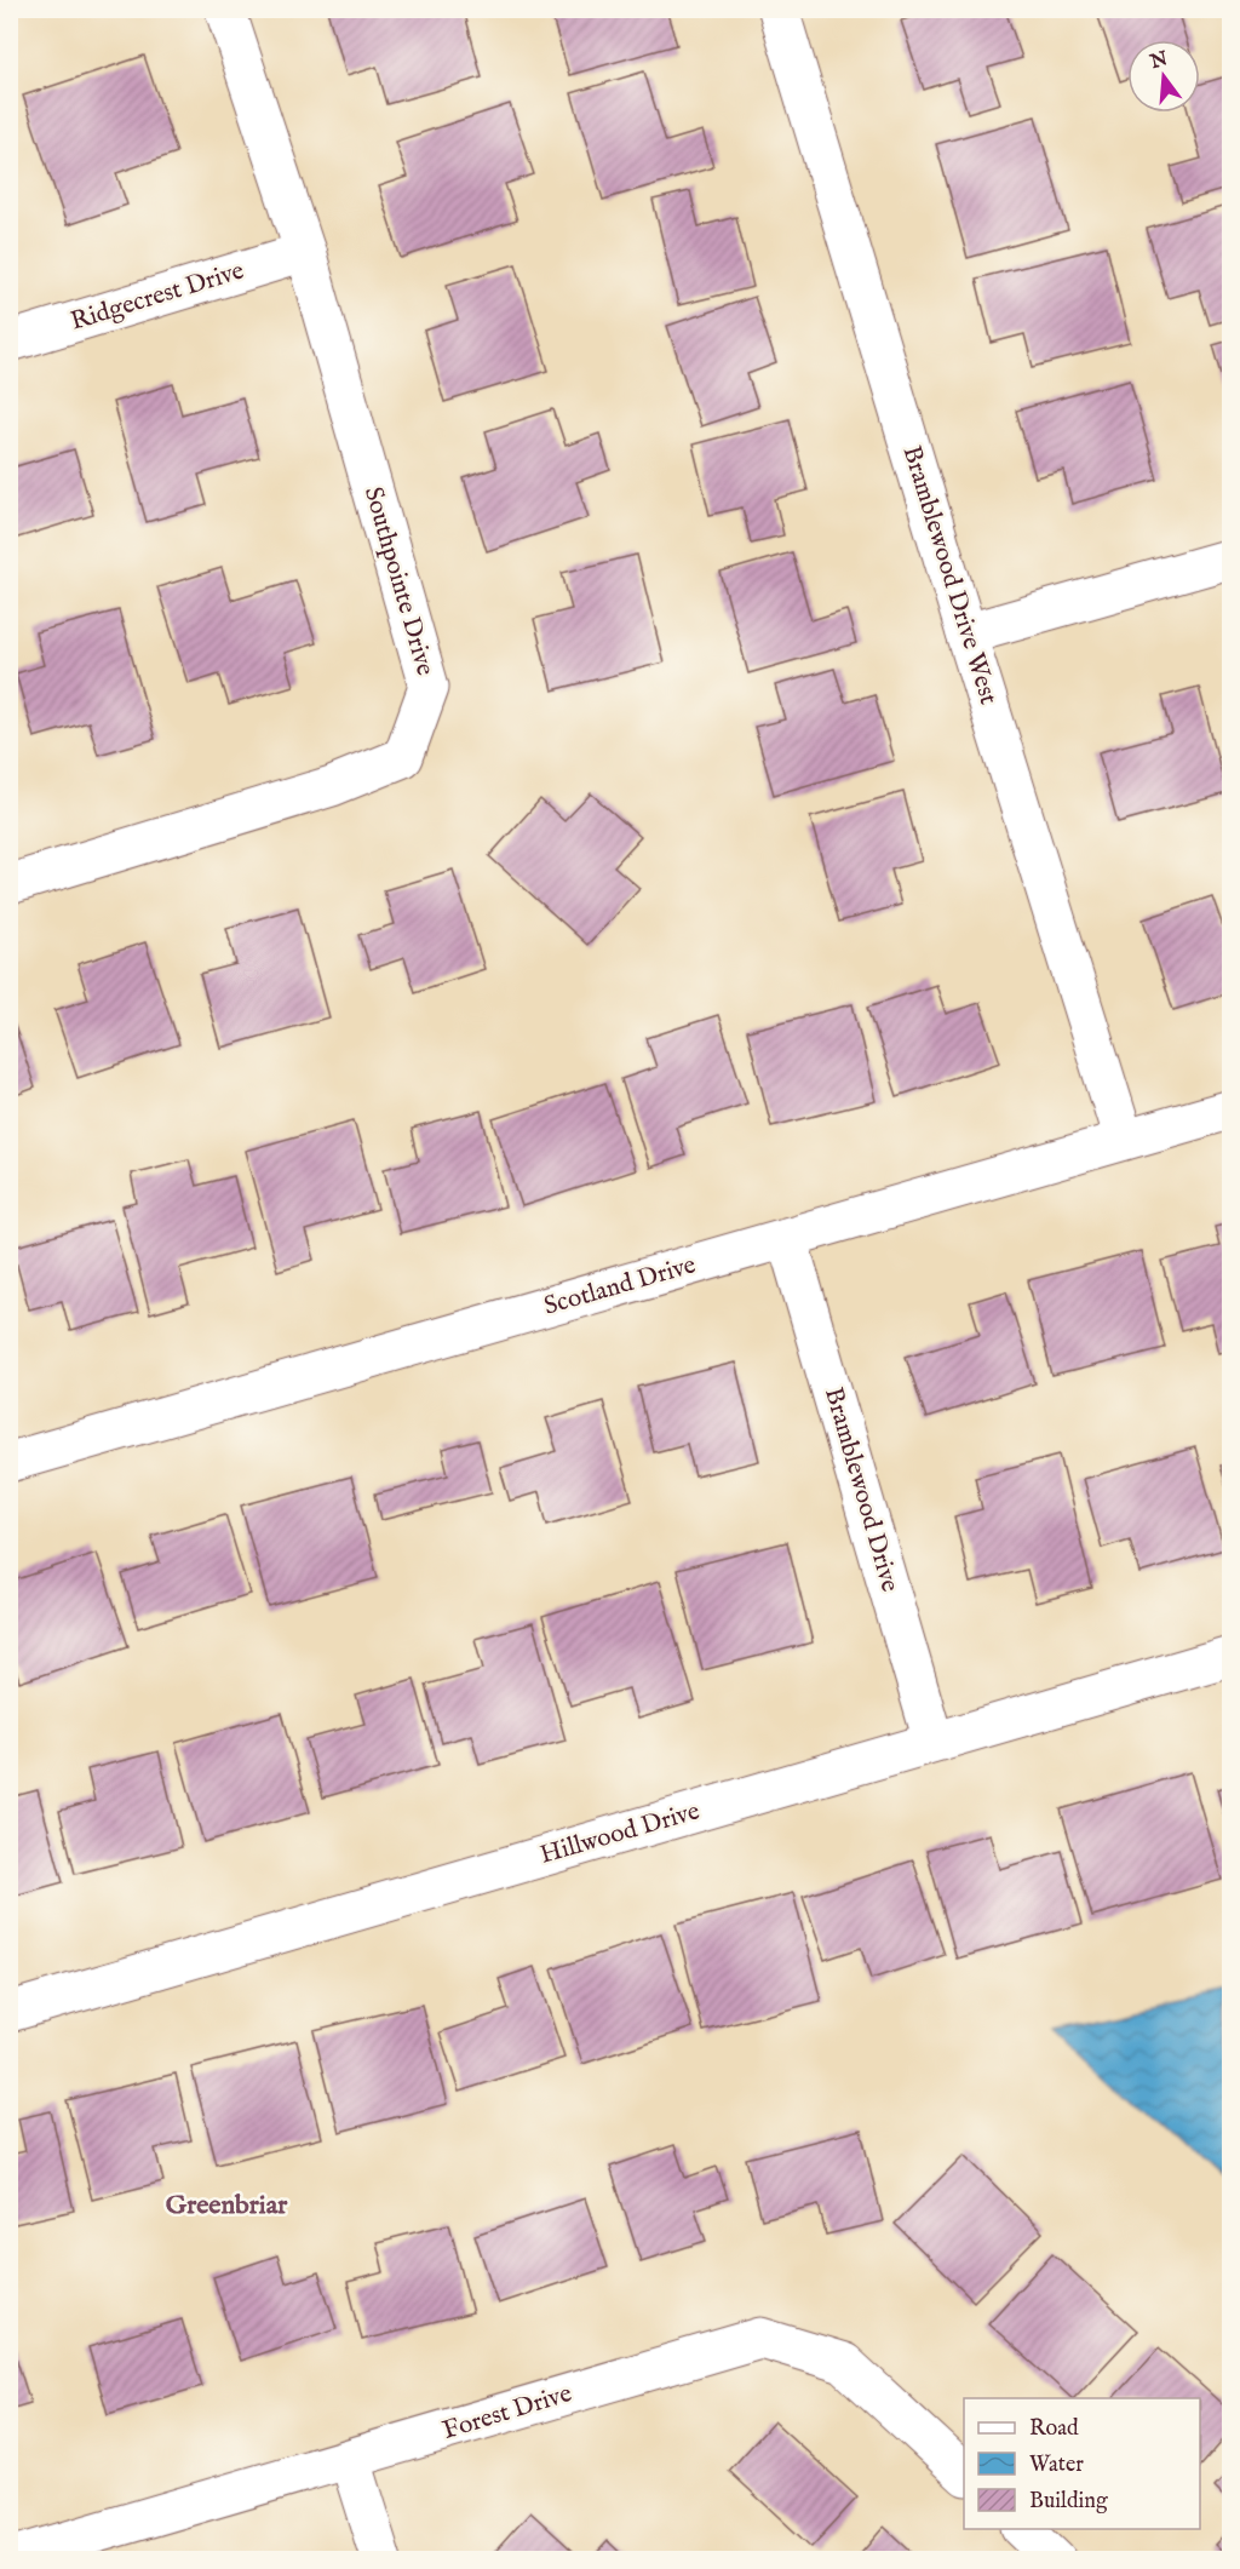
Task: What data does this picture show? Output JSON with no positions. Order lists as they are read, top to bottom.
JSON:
{
  "streets": {
    "street": [
      "Ridgecrest Drive",
      "Bramblewood Drive West",
      "Southpointe Drive",
      "Scotland Drive",
      "Bramblewood Drive",
      "Hillwood Drive",
      "Forest Drive"
    ]
  },
  "crossings": [
    ["Ridgecrest Drive", "Southpointe Drive"],
    ["Bramblewood Drive West", "Scotland Drive"],
    ["Scotland Drive", "Bramblewood Drive"],
    ["Bramblewood Drive", "Hillwood Drive"]
  ],
  "districts": ["Greenbriar"],
  "legend": ["Road", "Water", "Building"],
  "north": "top"
}
